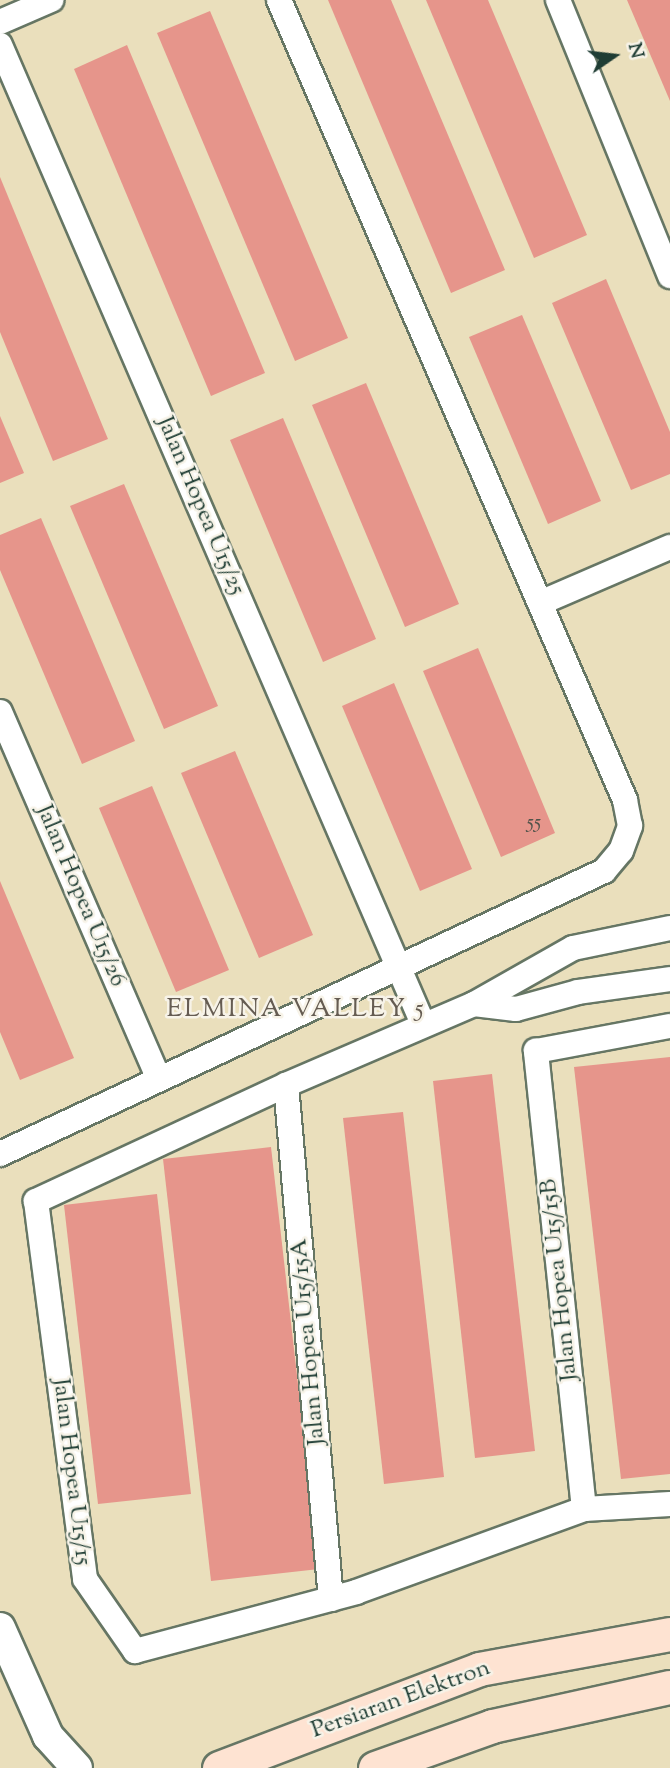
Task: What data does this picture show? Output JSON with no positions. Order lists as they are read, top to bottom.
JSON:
{
  "streets": {
    "main road": ["Persiaran Elektron"],
    "street": [
      "Jalan Hopea U15/25",
      "Jalan Hopea U15/26",
      "Jalan Hopea U15/15B",
      "Jalan Hopea U15/15A",
      "Jalan Hopea U15/15"
    ]
  },
  "crossings": [
    ["Jalan Hopea U15/25", "Jalan Hopea U15/15"],
    ["Jalan Hopea U15/15B", "Jalan Hopea U15/15"],
    ["Jalan Hopea U15/15A", "Jalan Hopea U15/15"]
  ],
  "districts": ["ELMINA VALLEY 5"],
  "house_numbers": ["55"],
  "north": "right"
}
